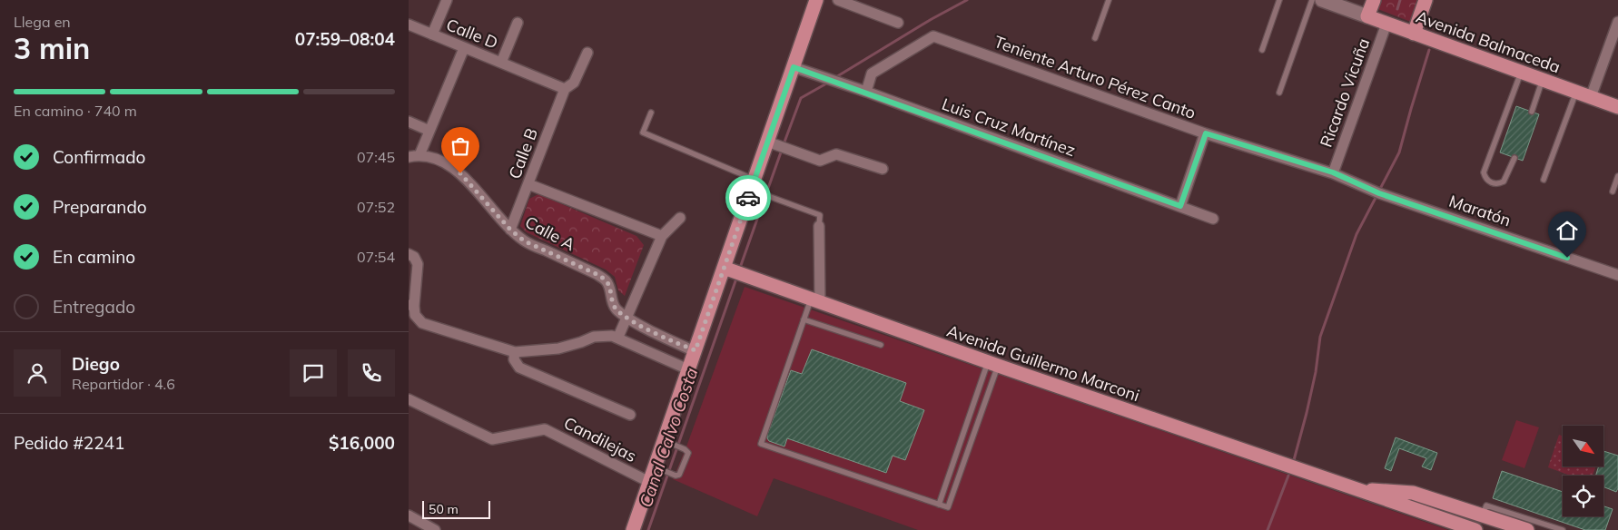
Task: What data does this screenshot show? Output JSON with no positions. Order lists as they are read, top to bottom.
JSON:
{
  "streets": {
    "main road": ["Avenida Balmaceda", "Avenida Guillermo Marconi"],
    "street": [
      "Calle D",
      "Teniente Arturo Pérez Canto",
      "Ricardo Vicuña",
      "Luis Cruz Martínez",
      "Calle B",
      "Maratón",
      "Calle A",
      "Candilejas"
    ]
  },
  "crossings": [
    ["Calle D", "Calle B"],
    ["Avenida Balmaceda", "Ricardo Vicuña"],
    ["Teniente Arturo Pérez Canto", "Ricardo Vicuña"],
    ["Teniente Arturo Pérez Canto", "Luis Cruz Martínez"],
    ["Teniente Arturo Pérez Canto", "Maratón"],
    ["Ricardo Vicuña", "Maratón"],
    ["Calle B", "Calle A"]
  ],
  "water": ["Canal Calvo Costa"],
  "scale_bar": "50 m",
  "north": "bottom right",
  "page": {
    "heading": ["3 min", "Llega en", "07:59–08:04"],
    "panel": [
      "Diego",
      "Repartidor · 4.6",
      "Pedido #2241",
      "$16,000"
    ],
    "bar": "En camino · 740 m",
    "list": [
      ["Confirmado", "07:45"],
      ["Preparando", "07:52"],
      ["En camino", "07:54"],
      "Entregado"
    ],
    "scale": "50 m"
  }
}
